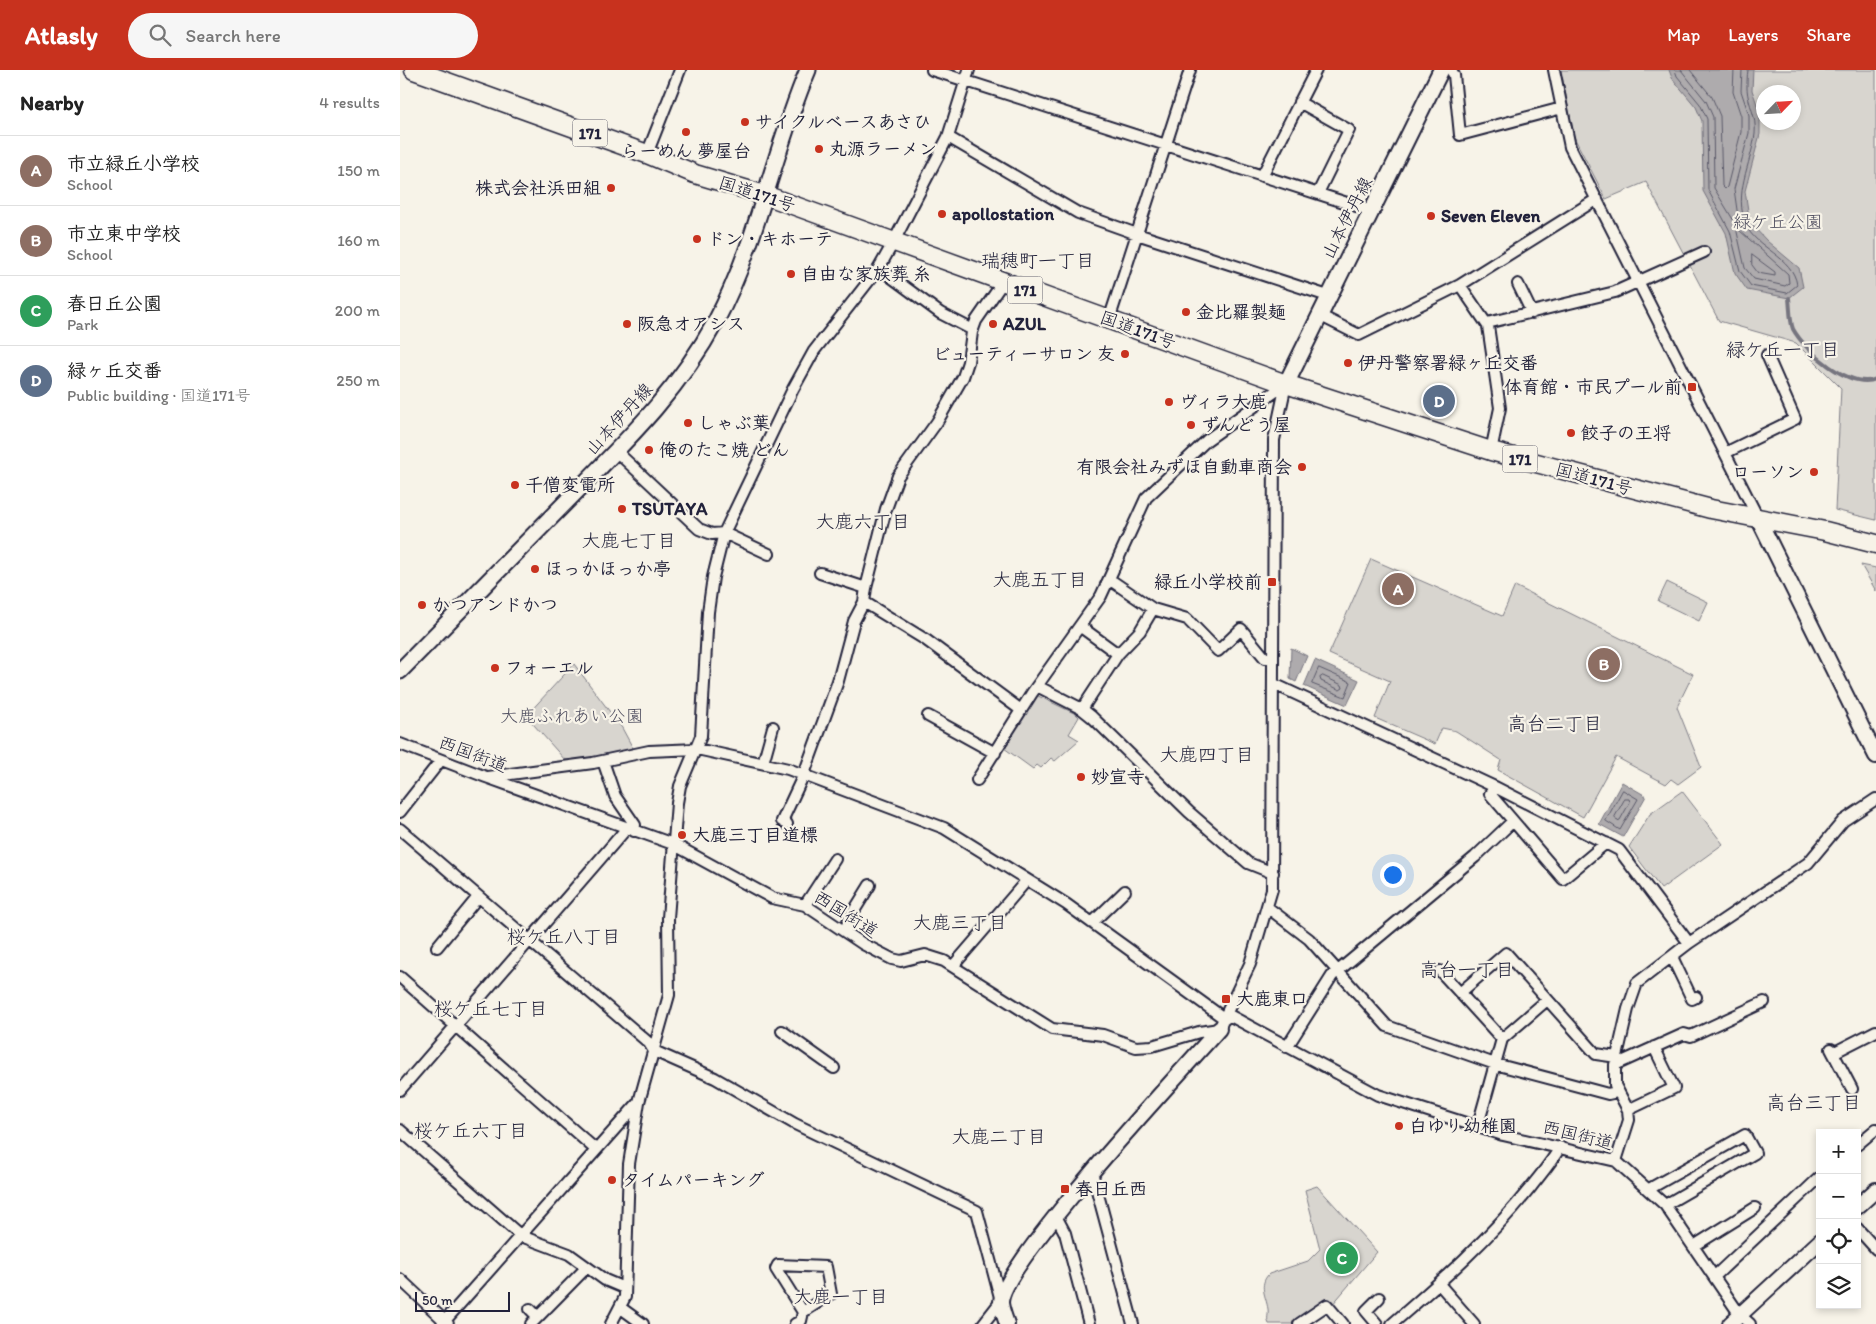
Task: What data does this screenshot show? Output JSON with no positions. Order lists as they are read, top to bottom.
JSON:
{
  "streets": {
    "highway": ["171", "国道171号"],
    "main road": ["山本伊丹線"],
    "street": ["西国街道"]
  },
  "crossings": [
    ["国道171号", "山本伊丹線"]
  ],
  "districts": [
    "瑞穂町一丁目",
    "緑ケ丘一丁目",
    "大鹿六丁目",
    "大鹿七丁目",
    "大鹿五丁目",
    "高台二丁目",
    "大鹿四丁目",
    "大鹿三丁目",
    "桜ケ丘八丁目",
    "高台一丁目",
    "桜ケ丘七丁目",
    "高台三丁目",
    "桜ケ丘六丁目",
    "大鹿二丁目",
    "大鹿一丁目"
  ],
  "parks": ["緑ケ丘公園", "大鹿ふれあい公園"],
  "places": {
    "other": [
      "サイクルベースあさひ",
      "らーめん 夢屋台",
      "丸源ラーメン",
      "株式会社浜田組",
      "apollostation",
      "Seven Eleven",
      "ドン・キホーテ",
      "自由な家族葬 糸",
      "金比羅製麺",
      "阪急オアシス",
      "AZUL",
      "ビューティーサロン 友",
      "伊丹警察署緑ヶ丘交番",
      "ヴィラ大鹿",
      "しゃぶ葉",
      "ずんどう屋",
      "餃子の王将",
      "俺のたこ焼 どん",
      "有限会社みずほ自動車商会",
      "ローソン",
      "千僧変電所",
      "TSUTAYA",
      "ほっかほっか亭",
      "かつアンドかつ",
      "フォーエル",
      "妙宣寺",
      "大鹿三丁目道標",
      "白ゆり幼稚園",
      "タイムパーキング"
    ],
    "transit": [
      "体育館・市民プール前",
      "緑丘小学校前",
      "大鹿東口",
      "春日丘西"
    ]
  },
  "scale_bar": "50 m",
  "north": "top right",
  "page": {
    "header": "Atlasly",
    "search": "Search here",
    "nav": ["Map", "Layers", "Share"],
    "heading": ["Nearby", "4 results"],
    "list": [
      {
        "mark": "A",
        "name": "市立緑丘小学校",
        "note": "School",
        "value": "150 m"
      },
      {
        "mark": "B",
        "name": "市立東中学校",
        "note": "School",
        "value": "160 m"
      },
      {
        "mark": "C",
        "name": "春日丘公園",
        "note": "Park",
        "value": "200 m"
      },
      {
        "mark": "D",
        "name": "緑ヶ丘交番",
        "note": "Public building · 国道171号",
        "value": "250 m"
      }
    ],
    "pins": [
      "D",
      "A",
      "B",
      "C"
    ],
    "map_buttons": ["+", "−"],
    "scale": "50 m"
  }
}
